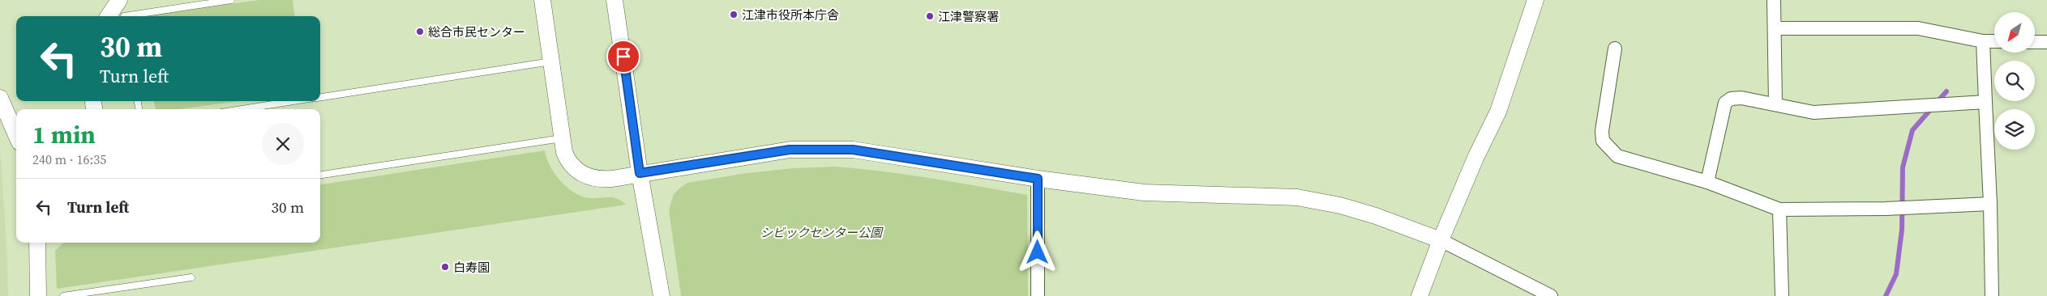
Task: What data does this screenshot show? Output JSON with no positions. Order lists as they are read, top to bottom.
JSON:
{
  "parks": ["シビックセンター公園"],
  "places": [
    "江津市役所本庁舎",
    "江津警察署",
    "総合市民センター",
    "白寿園"
  ],
  "north": "bottom left",
  "page": {
    "turn": ["30 m", "Turn left"],
    "heading": ["1 min", "240 m · 16:35"],
    "list": [
      {
        "name": "Turn left",
        "value": "30 m"
      }
    ]
  }
}
